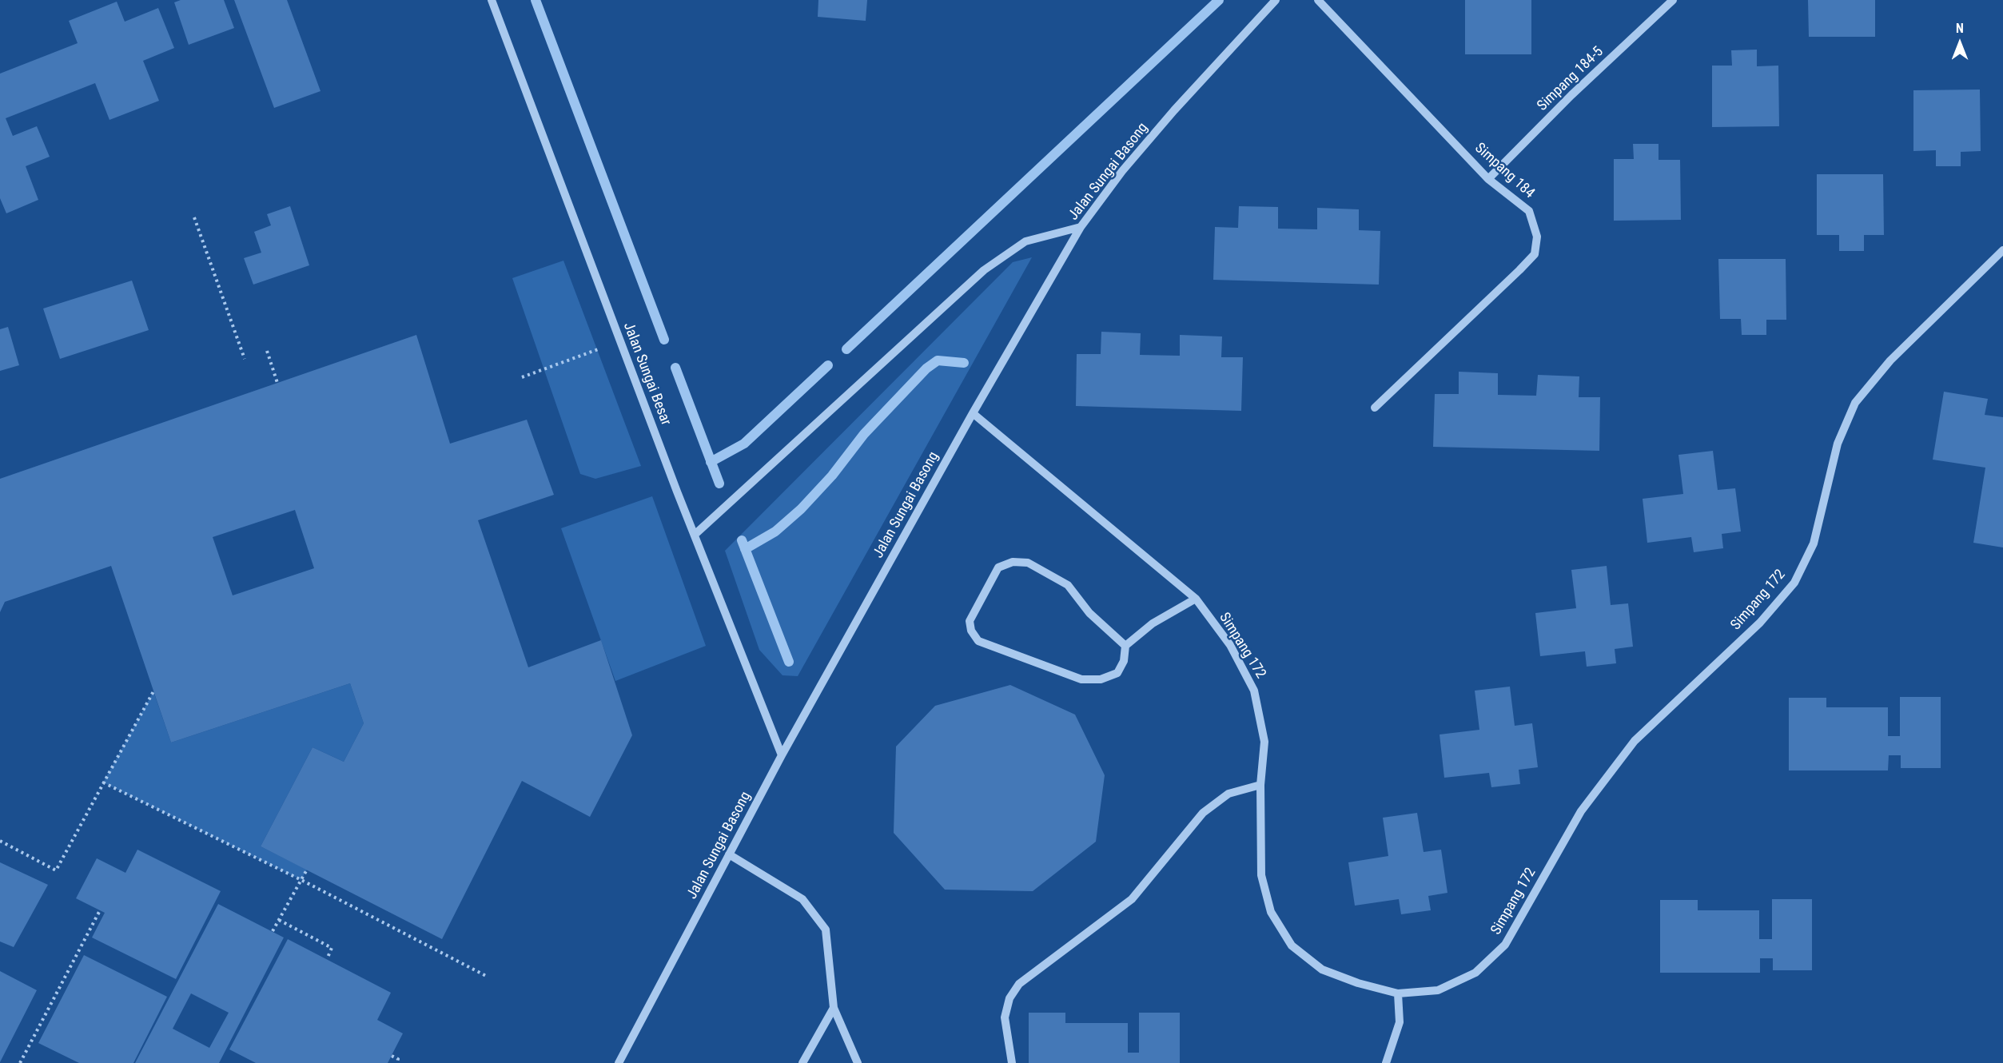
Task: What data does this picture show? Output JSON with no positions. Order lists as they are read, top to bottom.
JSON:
{
  "streets": {
    "street": [
      "Simpang 184-5",
      "Simpang 184",
      "Jalan Sungai Basong",
      "Jalan Sungai Besar",
      "Simpang 172"
    ]
  },
  "crossings": [
    ["Simpang 184-5", "Simpang 184"],
    ["Jalan Sungai Basong", "Jalan Sungai Besar"],
    ["Jalan Sungai Basong", "Simpang 172"]
  ],
  "north": "top"
}
